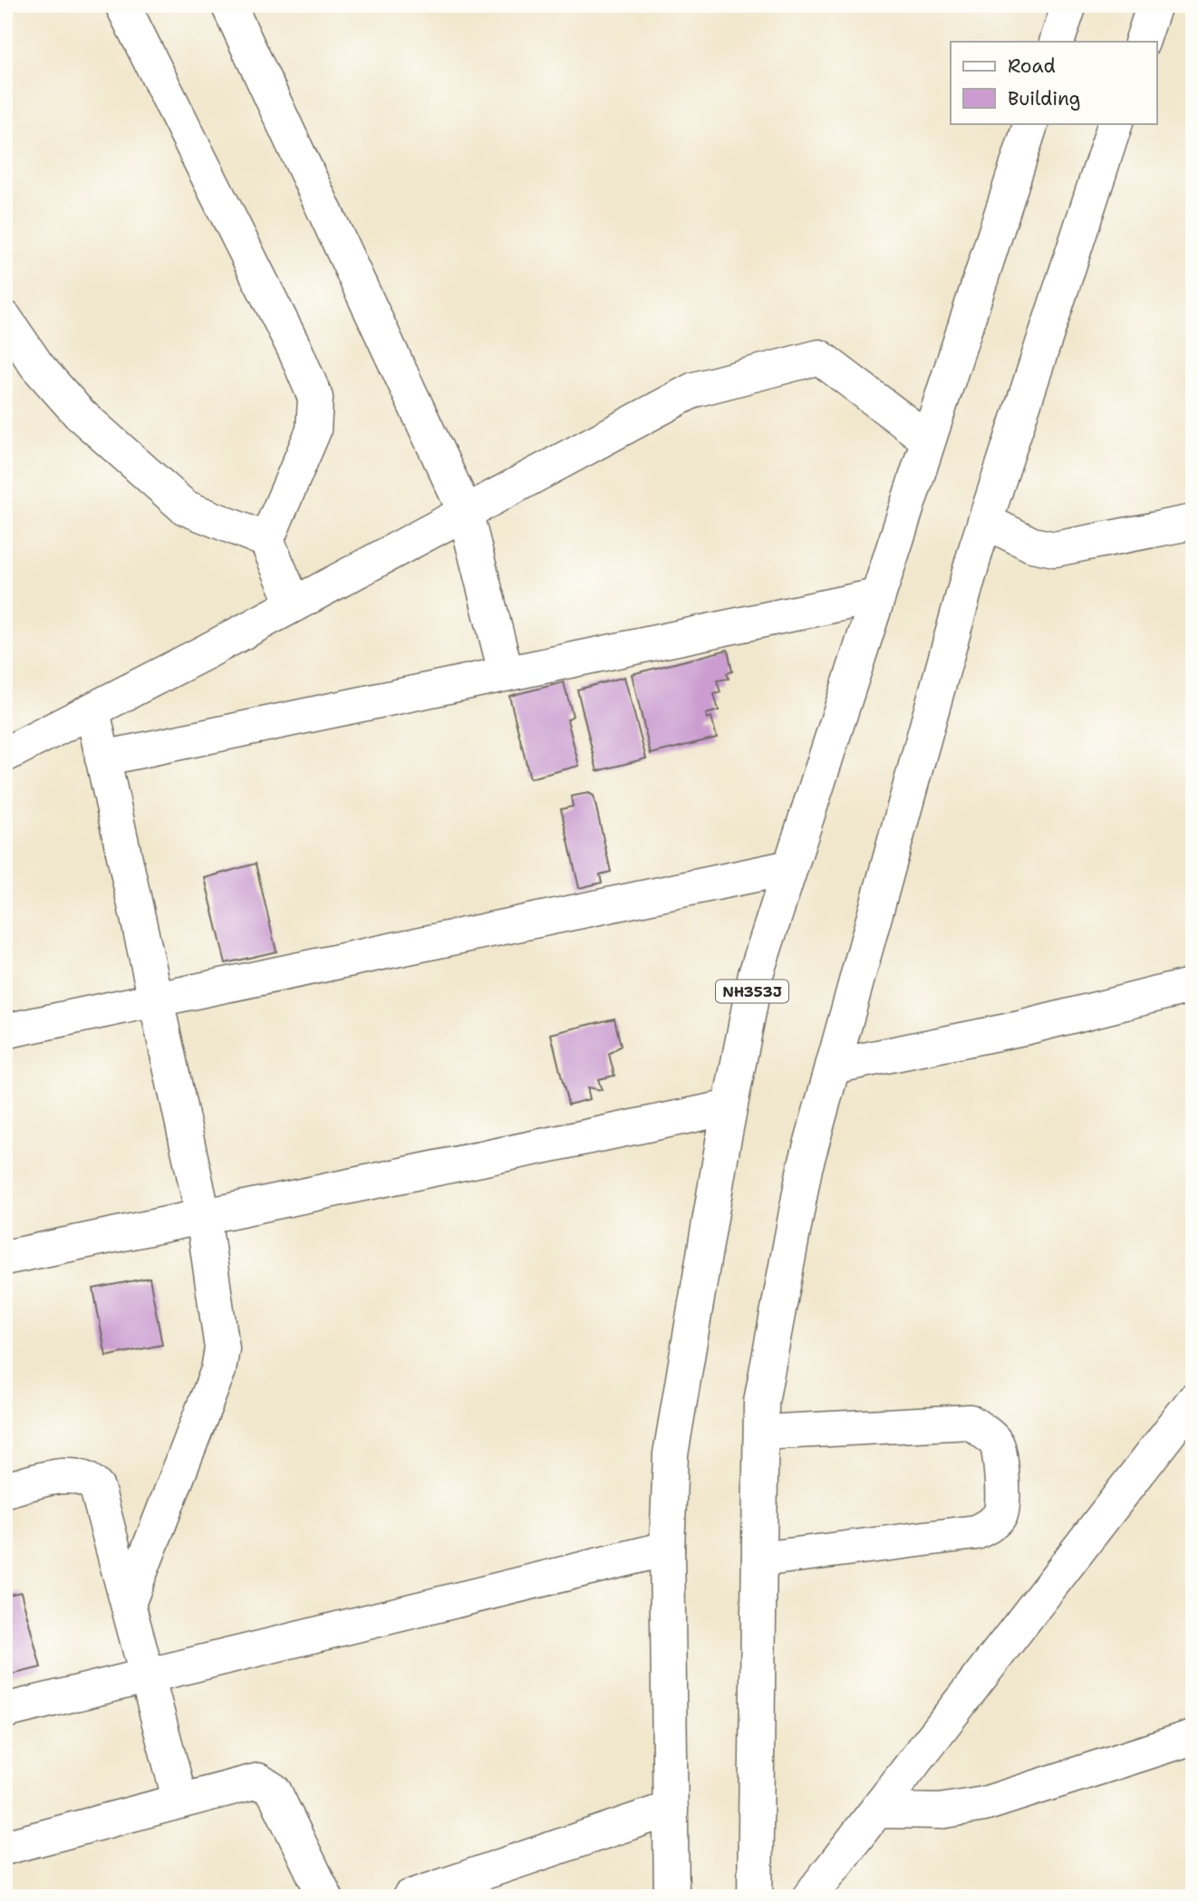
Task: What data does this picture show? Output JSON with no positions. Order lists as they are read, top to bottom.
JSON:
{
  "streets": {
    "main road": ["NH353J"]
  },
  "legend": ["Road", "Building"]
}
